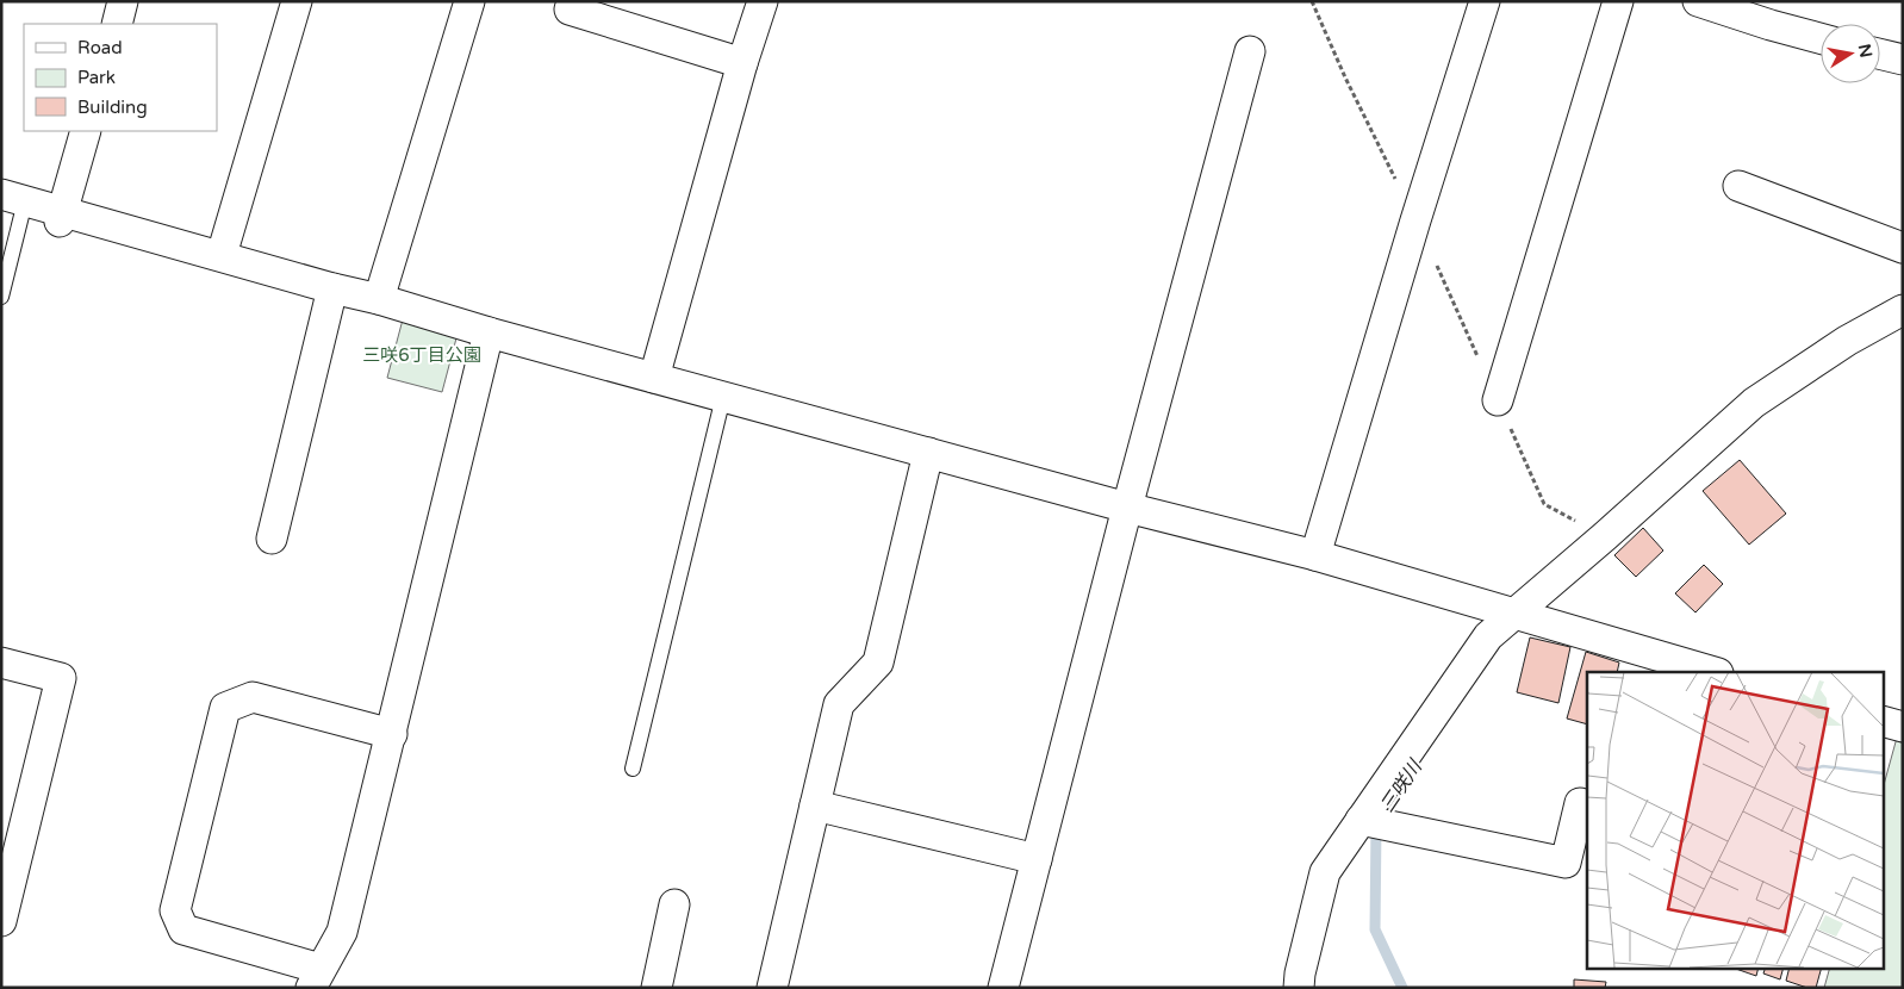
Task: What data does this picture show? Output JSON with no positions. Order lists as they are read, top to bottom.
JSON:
{
  "water": ["三咲川"],
  "parks": ["三咲6丁目公園"],
  "legend": ["Road", "Park", "Building"],
  "north": "right"
}
